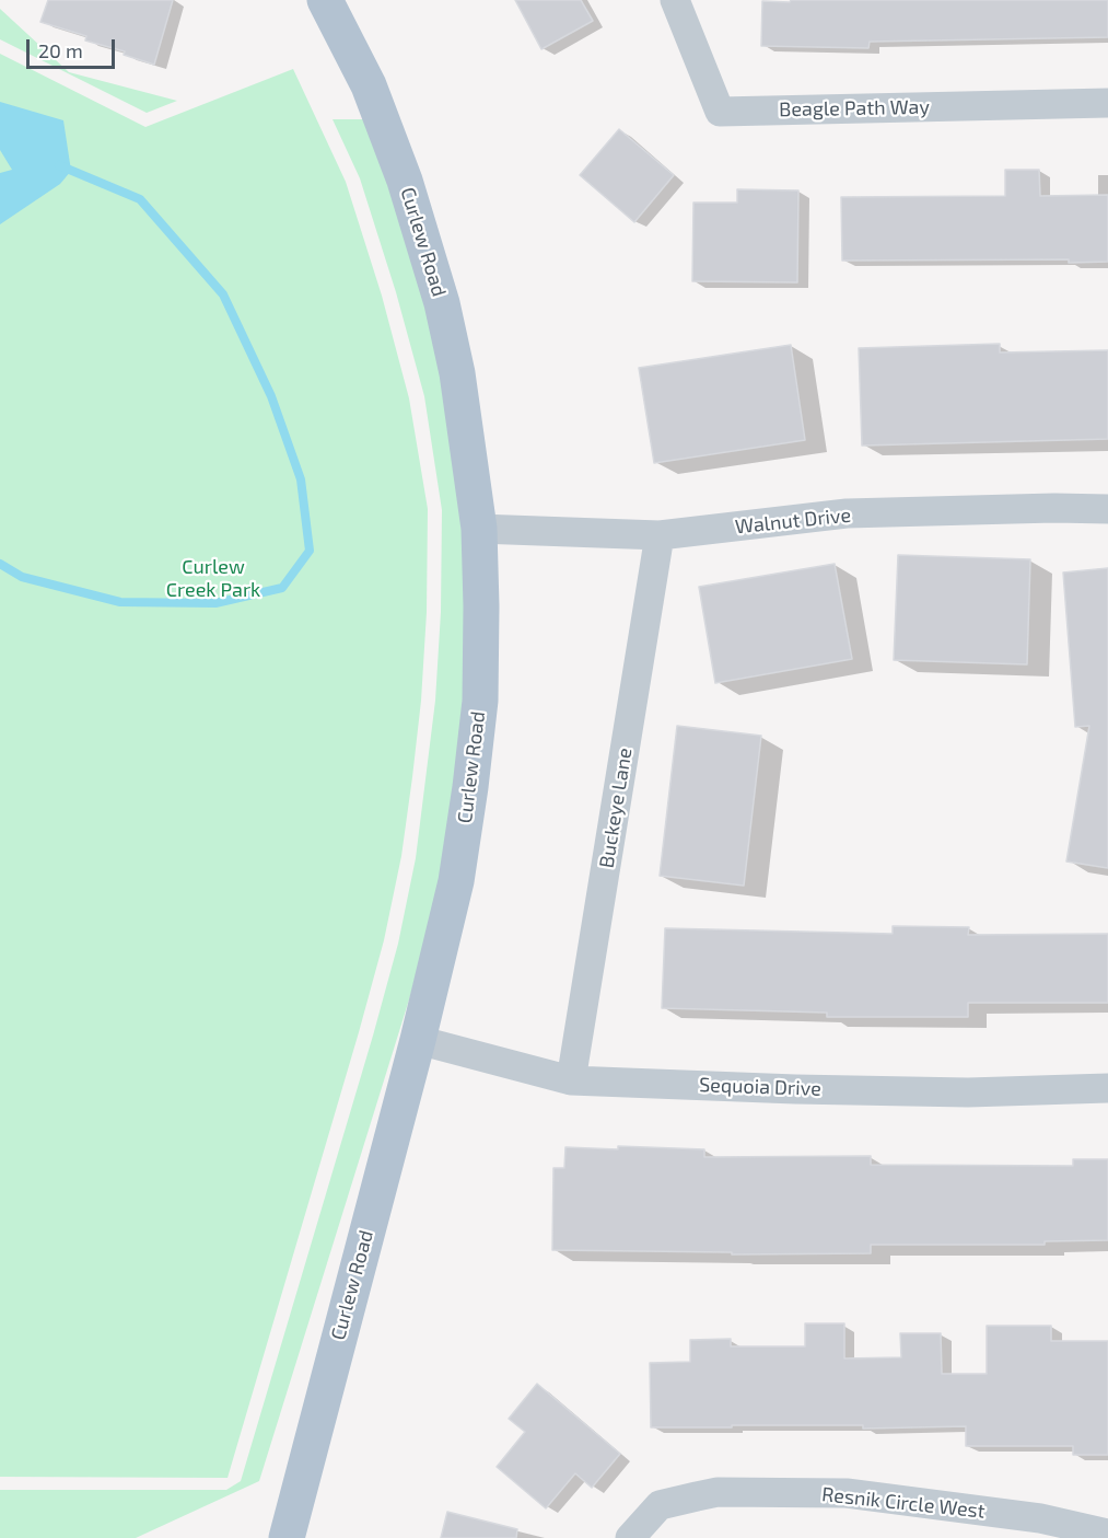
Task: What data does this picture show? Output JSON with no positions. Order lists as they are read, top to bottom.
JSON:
{
  "streets": {
    "main road": ["Curlew Road"],
    "street": [
      "Beagle Path Way",
      "Walnut Drive",
      "Buckeye Lane",
      "Sequoia Drive",
      "Resnik Circle West"
    ]
  },
  "crossings": [
    ["Curlew Road", "Walnut Drive"],
    ["Curlew Road", "Sequoia Drive"],
    ["Walnut Drive", "Buckeye Lane"],
    ["Buckeye Lane", "Sequoia Drive"]
  ],
  "parks": ["Curlew Creek Park"],
  "scale_bar": "20 m"
}
